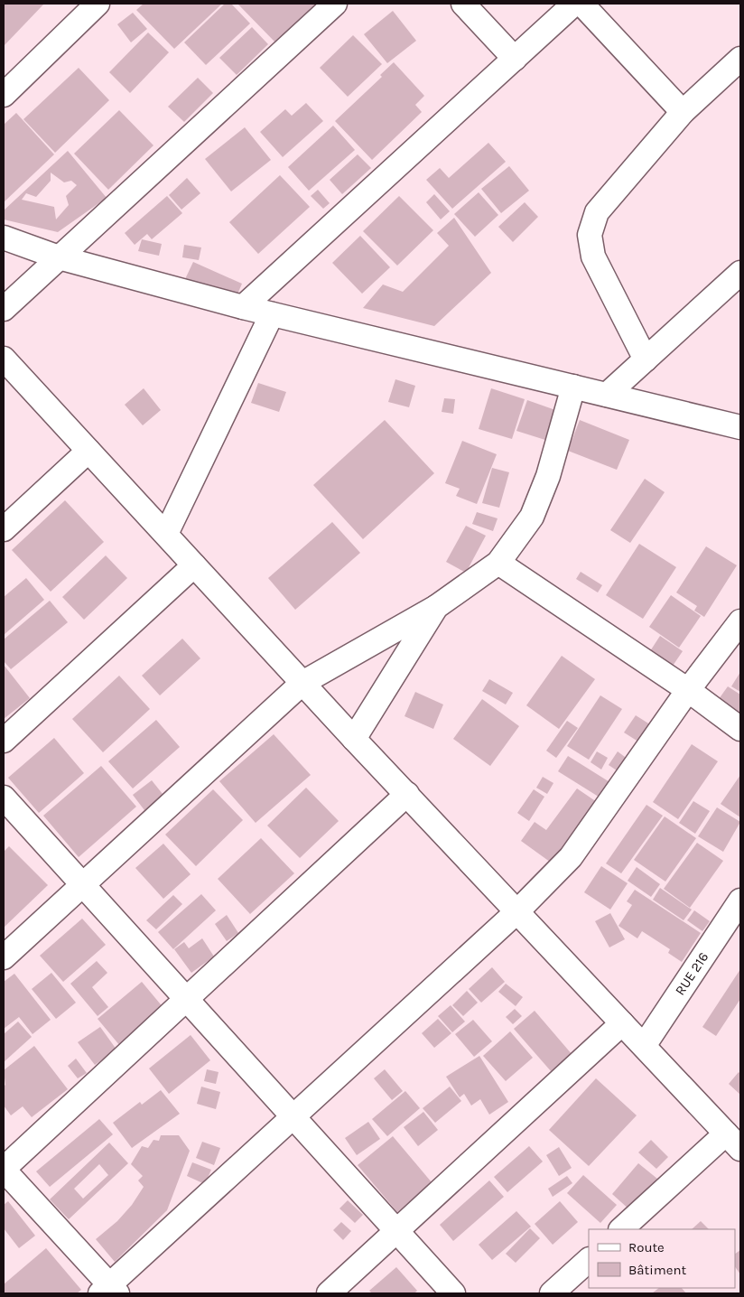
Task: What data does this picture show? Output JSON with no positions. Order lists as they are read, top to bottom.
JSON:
{
  "streets": {
    "street": ["RUE 216"]
  },
  "legend": ["Route", "Bâtiment"]
}
